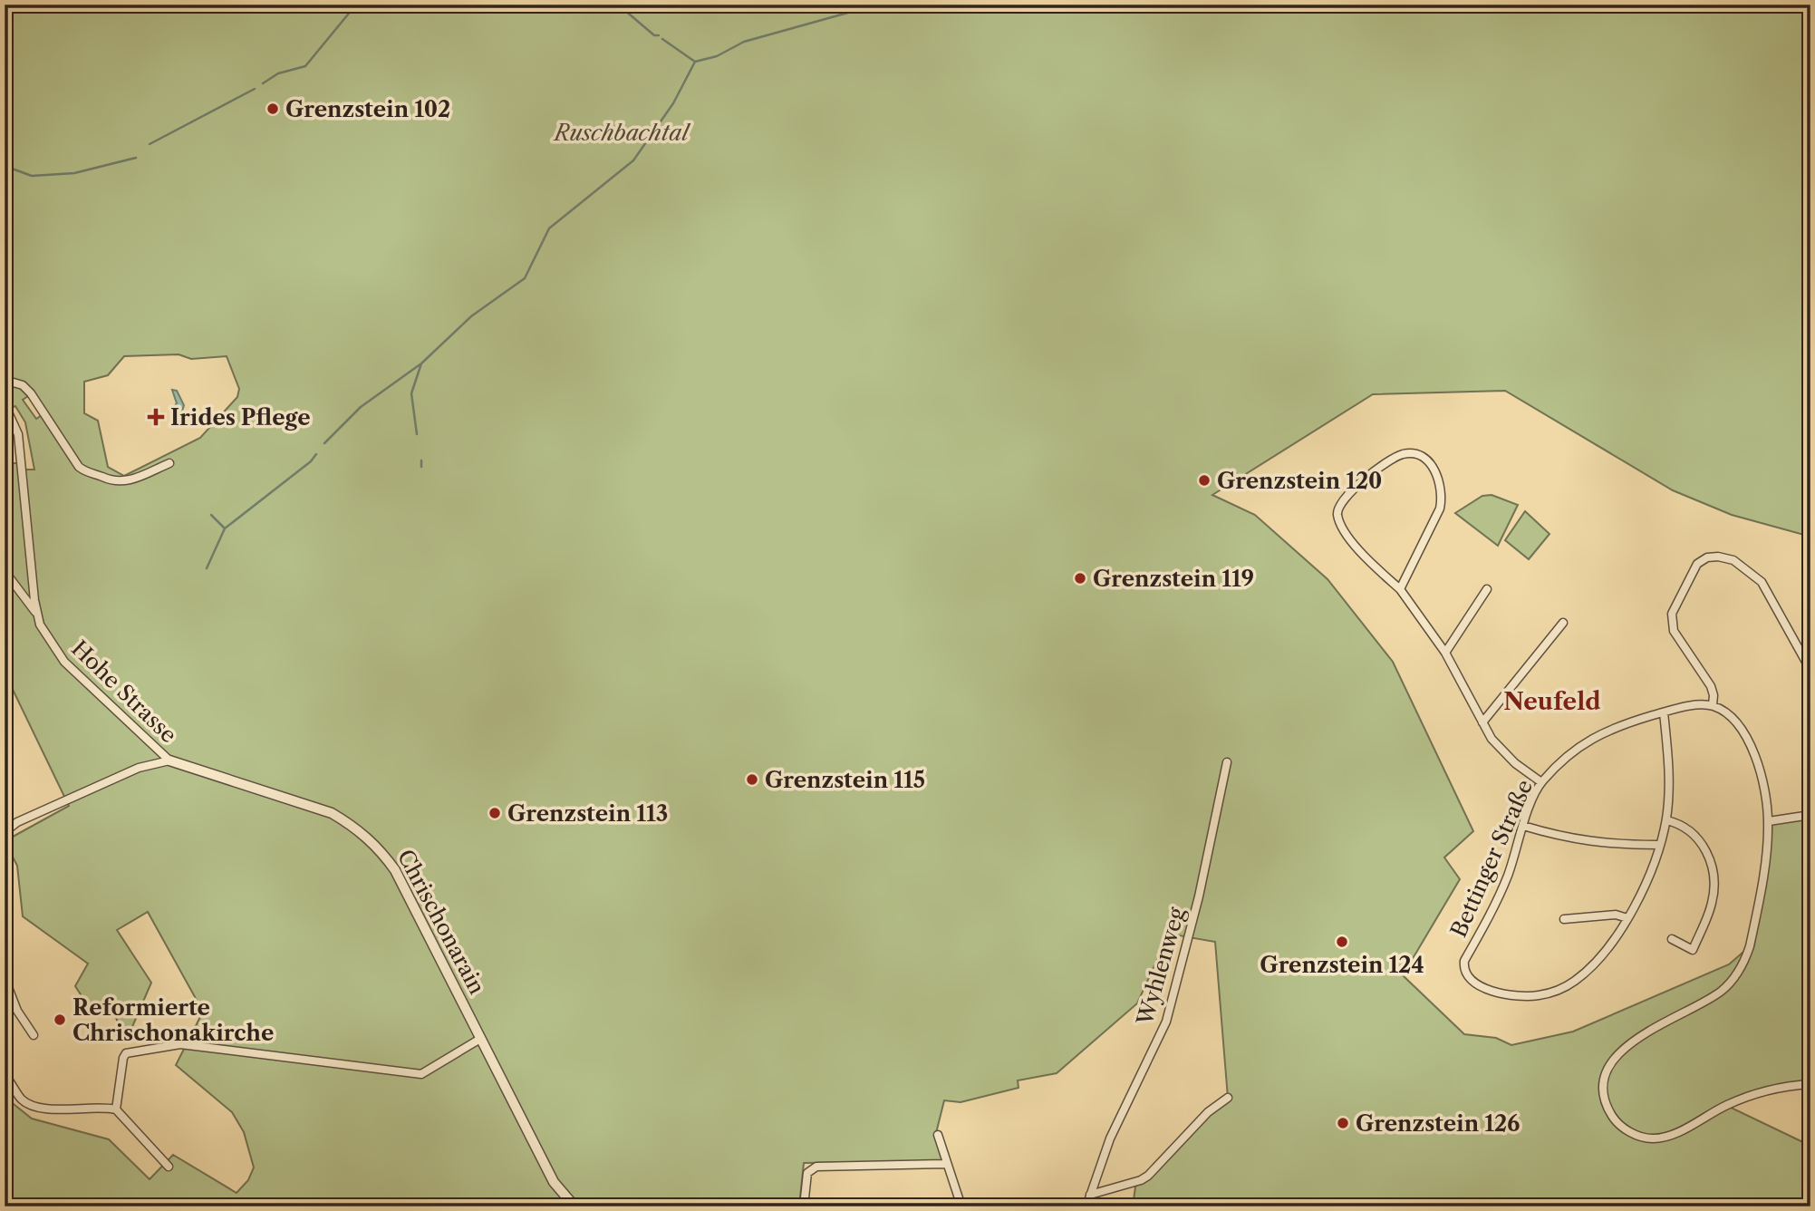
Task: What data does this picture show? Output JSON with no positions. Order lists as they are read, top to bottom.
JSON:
{
  "streets": {
    "street": [
      "Hohe Strasse",
      "Bettinger Straße",
      "Chrischonarain",
      "Wyhlenweg"
    ]
  },
  "crossings": [
    ["Hohe Strasse", "Chrischonarain"]
  ],
  "districts": ["Neufeld"],
  "parks": ["Ruschbachtal"],
  "places": {
    "other": [
      "Grenzstein 102",
      "Grenzstein 120",
      "Grenzstein 119",
      "Grenzstein 115",
      "Grenzstein 113",
      "Grenzstein 124",
      "Reformierte Chrischonakirche",
      "Grenzstein 126"
    ],
    "health": ["Irides Pflege"]
  }
}
